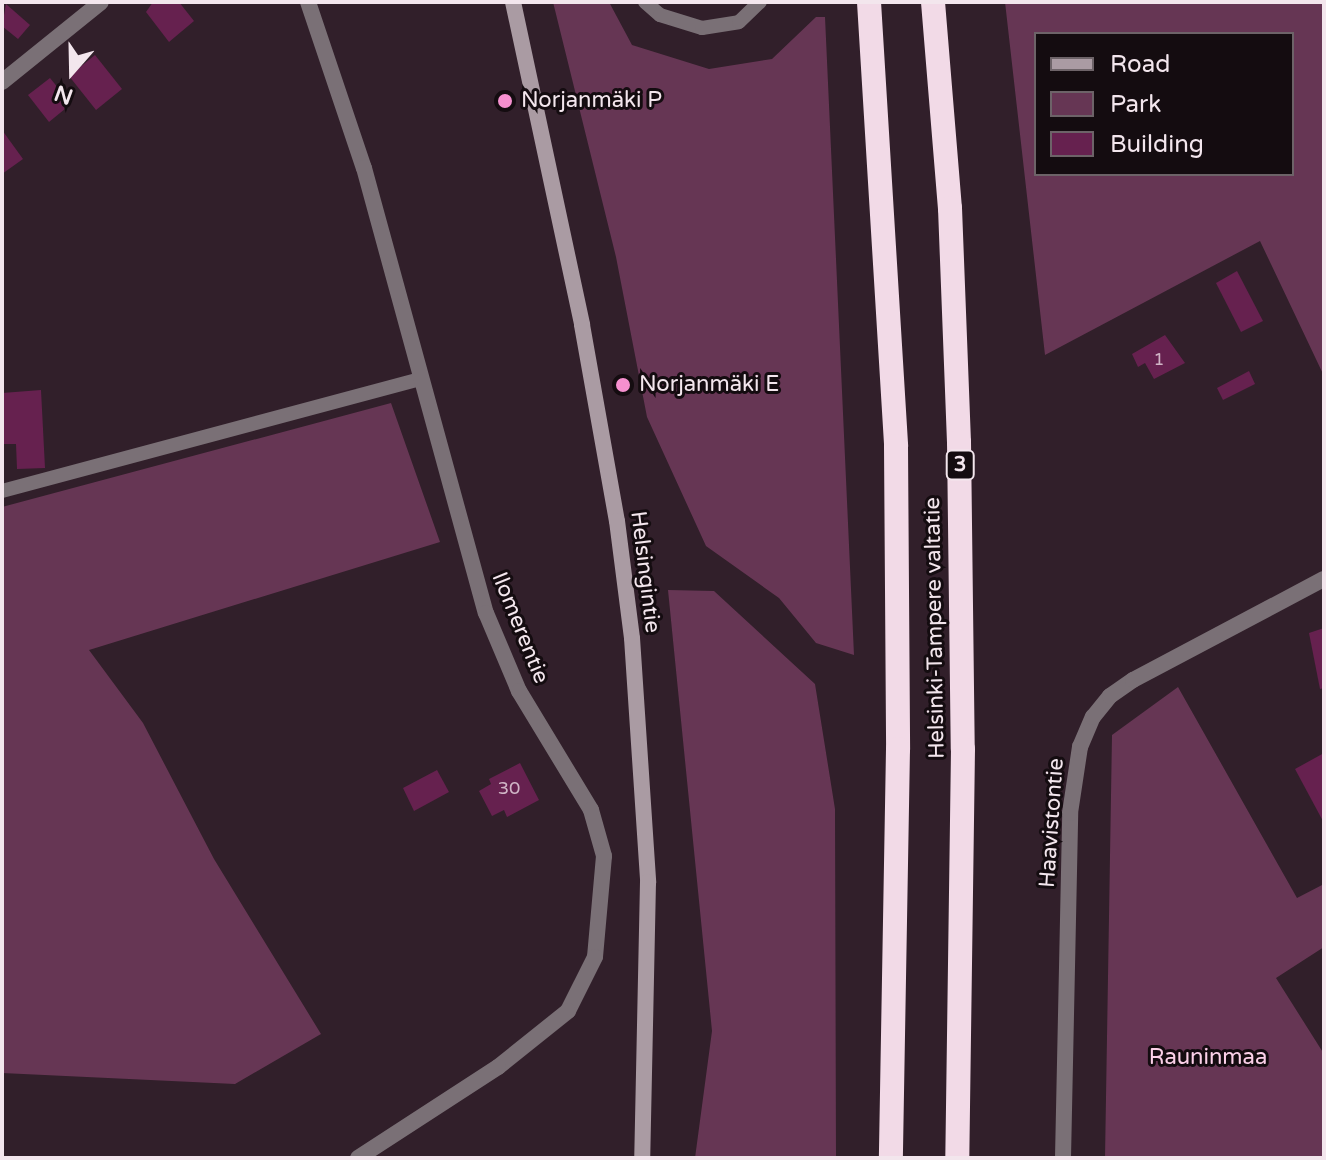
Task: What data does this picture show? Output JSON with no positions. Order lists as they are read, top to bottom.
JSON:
{
  "streets": {
    "highway": ["3", "Helsinki-Tampere valtatie"],
    "main road": ["Helsingintie"],
    "street": ["Ilomerentie", "Haavistontie"]
  },
  "parks": ["Rauninmaa"],
  "places": ["Norjanmäki P", "Norjanmäki E"],
  "house_numbers": ["1", "30"],
  "legend": ["Road", "Park", "Building"],
  "north": "bottom"
}
